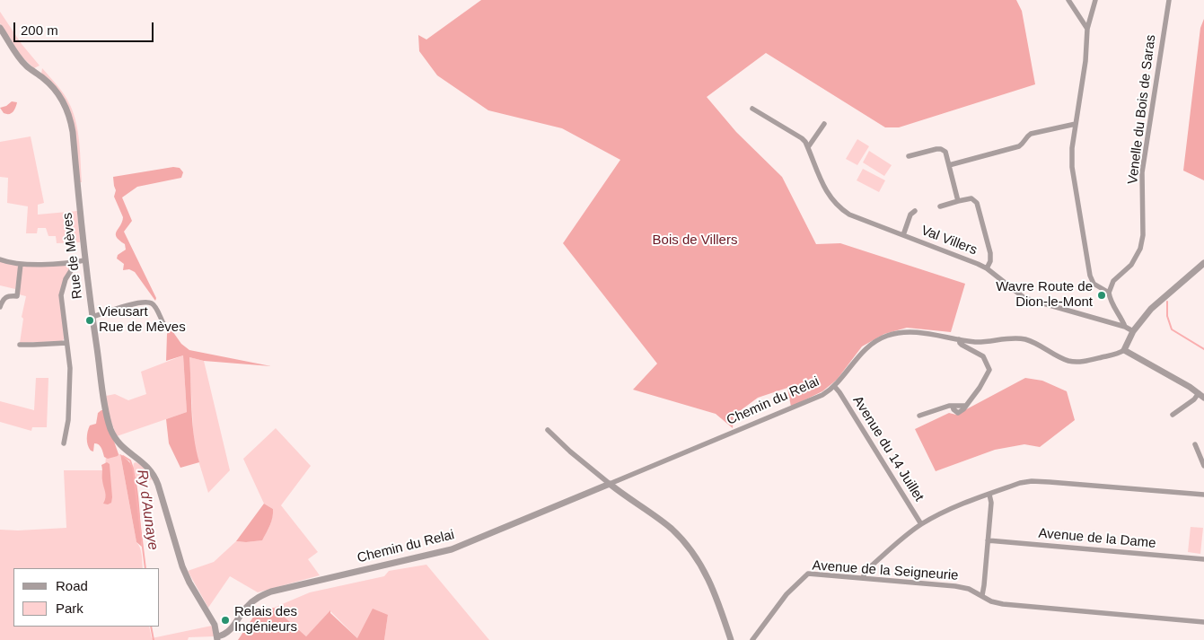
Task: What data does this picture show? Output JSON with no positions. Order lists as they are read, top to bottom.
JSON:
{
  "streets": {
    "street": [
      "Venelle du Bois de Saras",
      "Val Villers",
      "Rue de Mèves",
      "Chemin du Relai",
      "Avenue du 14 Juillet",
      "Avenue de la Dame",
      "Avenue de la Seigneurie"
    ]
  },
  "crossings": [
    ["Rue de Mèves", "Chemin du Relai"],
    ["Chemin du Relai", "Avenue du 14 Juillet"]
  ],
  "water": ["Ry d'Aunaye"],
  "parks": ["Bois de Villers"],
  "places": ["Wavre Route de Dion-le-Mont", "Vieusart Rue de Mèves", "Relais des Ingénieurs"],
  "legend": ["Road", "Park"],
  "scale_bar": "200 m"
}
